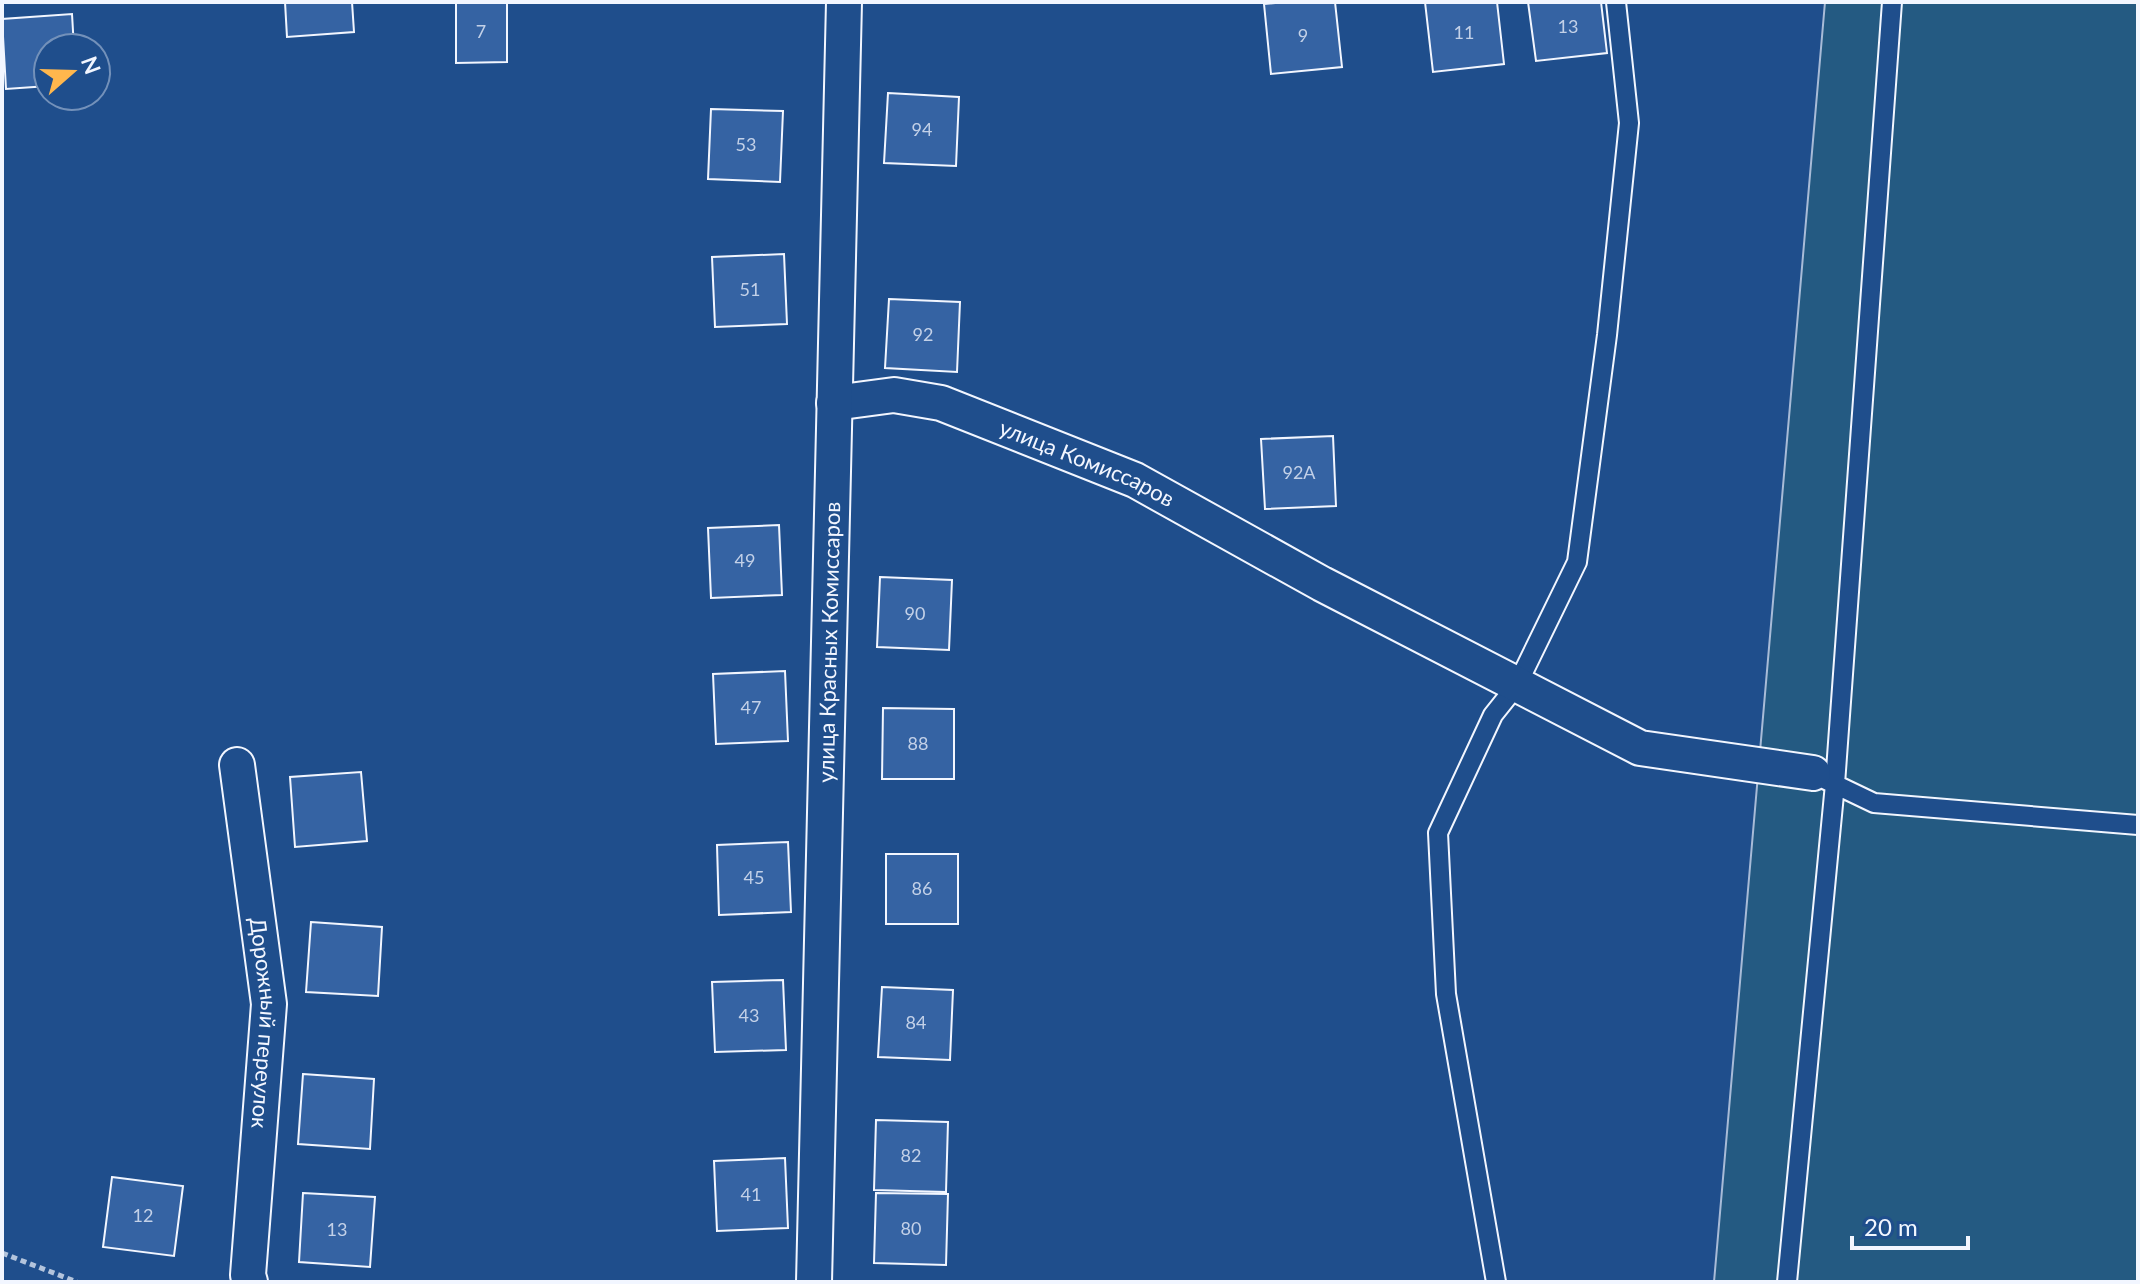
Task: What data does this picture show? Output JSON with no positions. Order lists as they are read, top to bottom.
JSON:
{
  "streets": {
    "street": ["улица Комиссаров", "улица Красных Комиссаров", "Дорожный переулок"]
  },
  "crossings": [
    ["улица Комиссаров", "улица Красных Комиссаров"]
  ],
  "house_numbers": [
    "13",
    "7",
    "11",
    "9",
    "94",
    "53",
    "51",
    "92",
    "92А",
    "49",
    "90",
    "47",
    "88",
    "45",
    "86",
    "43",
    "84",
    "82",
    "41",
    "12",
    "80",
    "13"
  ],
  "scale_bar": "20 m",
  "north": "right"
}
